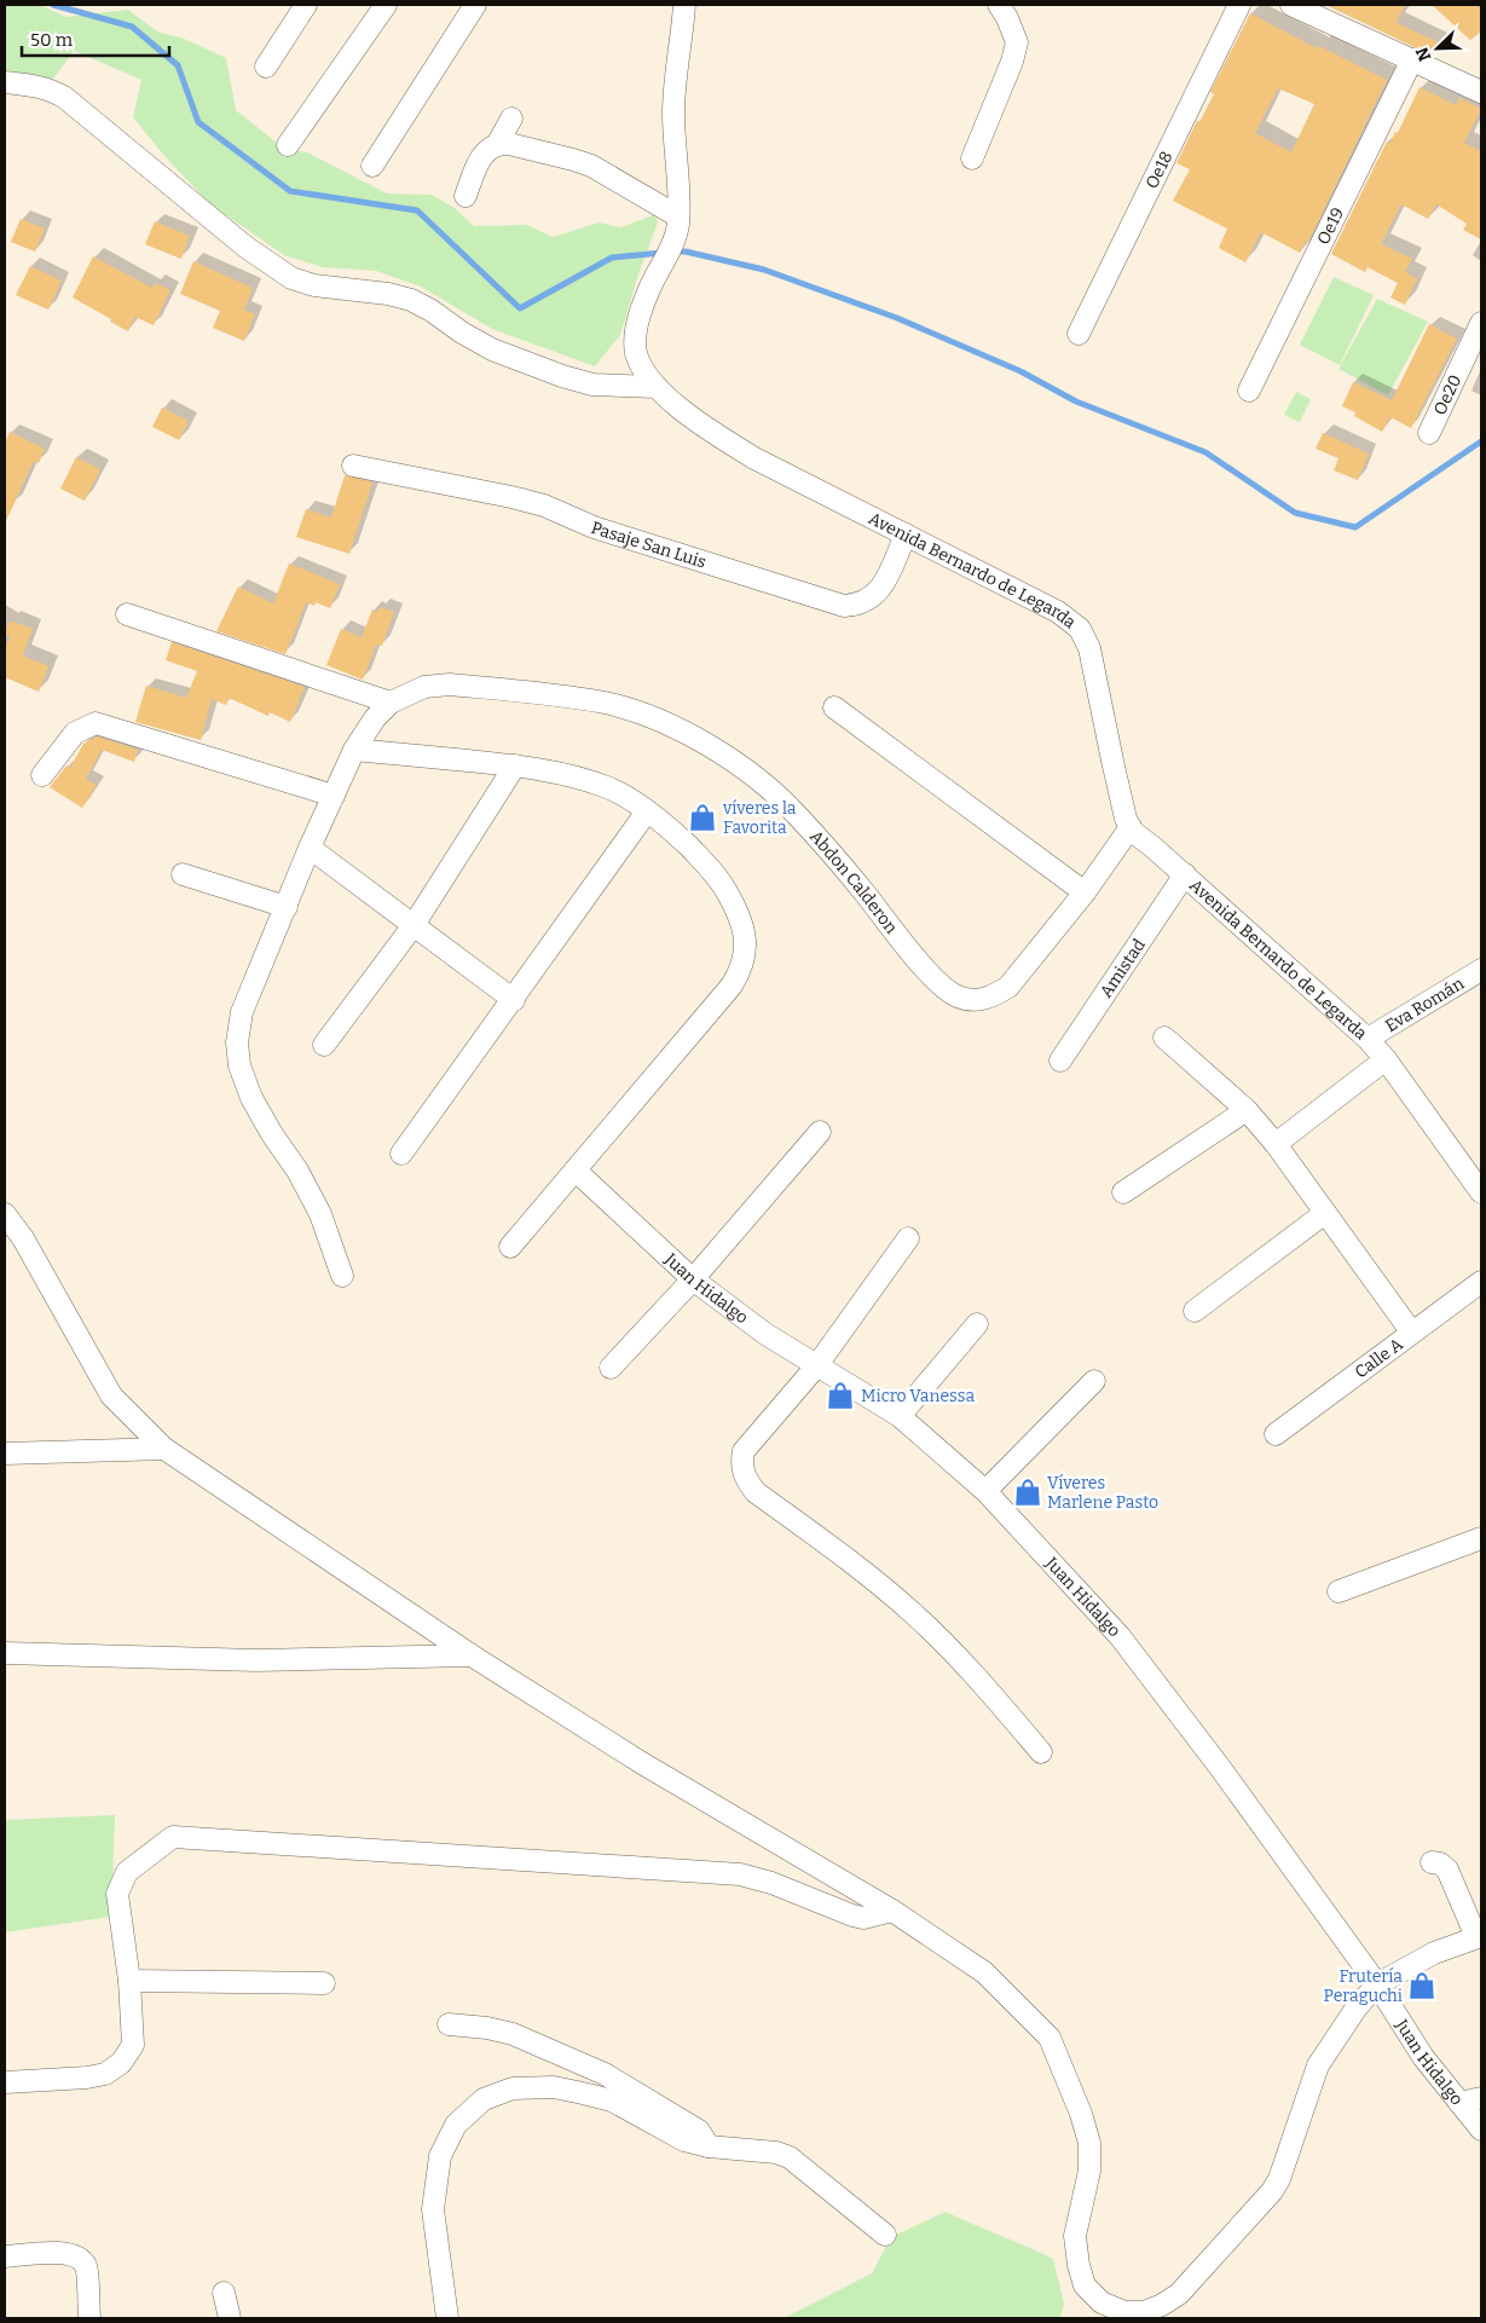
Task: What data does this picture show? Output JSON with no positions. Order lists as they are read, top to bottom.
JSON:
{
  "streets": {
    "street": [
      "Oe18",
      "Oe19",
      "Oe20",
      "Pasaje San Luis",
      "Avenida Bernardo de Legarda",
      "Abdon Calderon",
      "Amistad",
      "Eva Román",
      "Juan Hidalgo",
      "Calle A"
    ]
  },
  "crossings": [
    ["Pasaje San Luis", "Avenida Bernardo de Legarda"],
    ["Avenida Bernardo de Legarda", "Abdon Calderon"],
    ["Avenida Bernardo de Legarda", "Amistad"],
    ["Avenida Bernardo de Legarda", "Eva Román"]
  ],
  "places": {
    "shop": [
      "víveres la Favorita",
      "Micro Vanessa",
      "Víveres Marlene Pasto",
      "Frutería Peraguchi"
    ]
  },
  "scale_bar": "50 m",
  "north": "bottom left"
}
